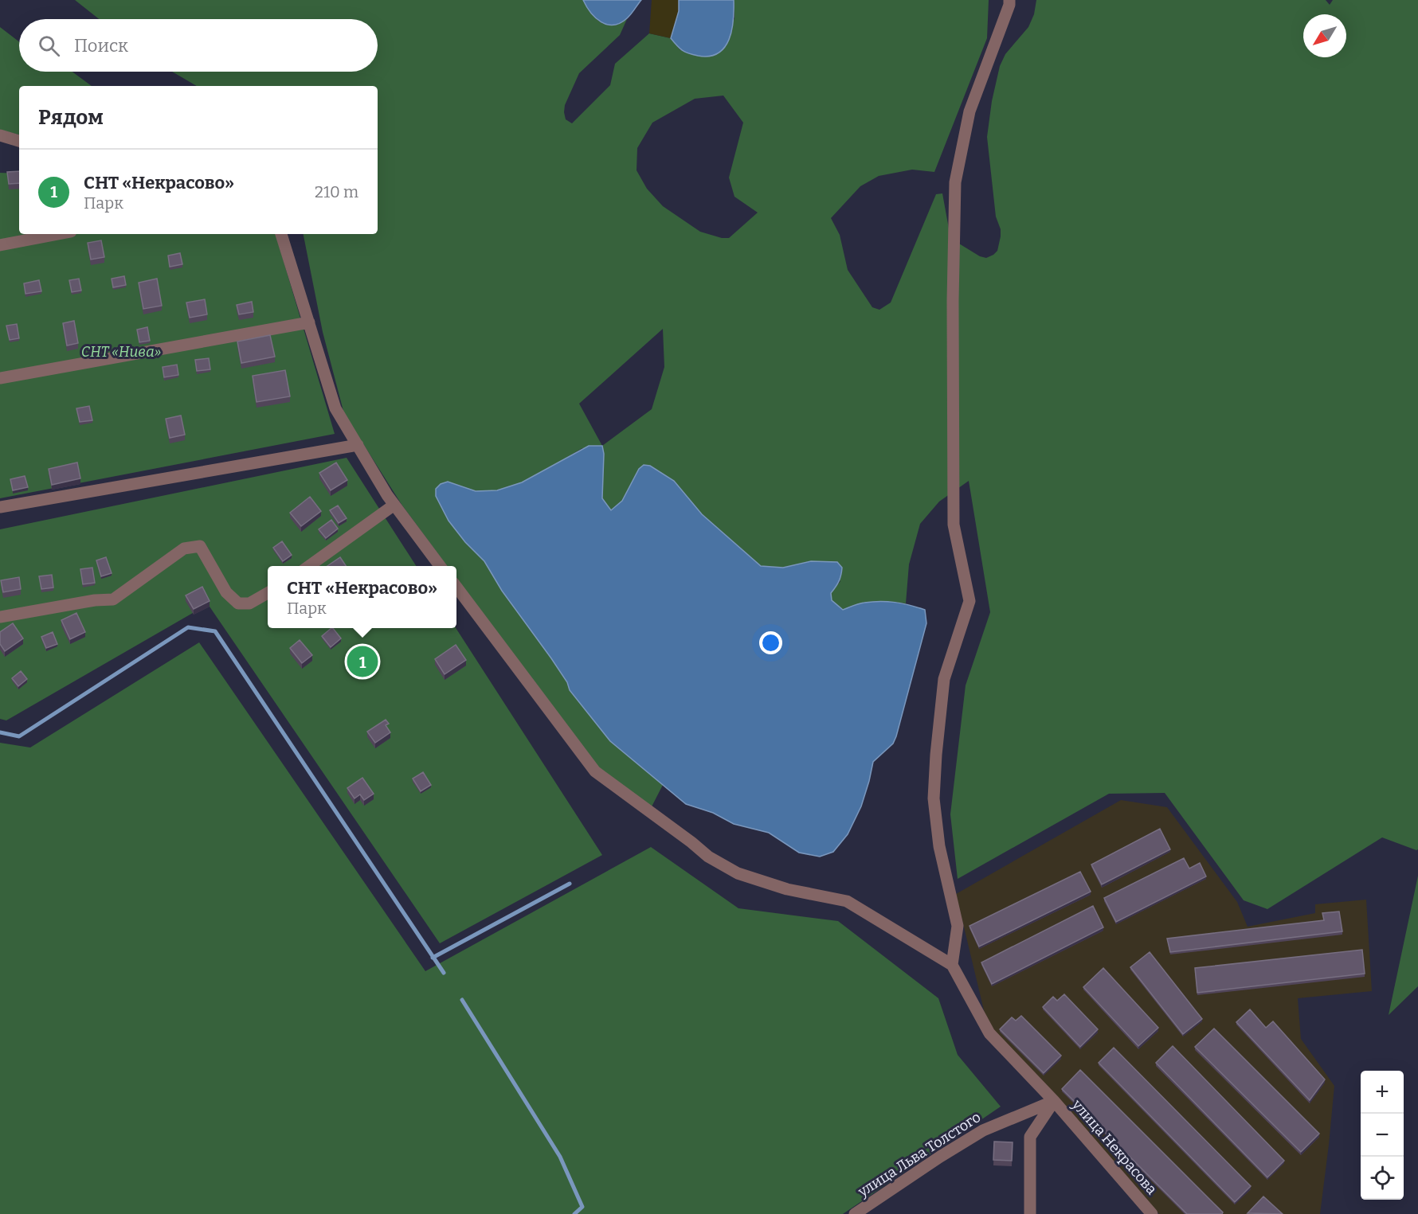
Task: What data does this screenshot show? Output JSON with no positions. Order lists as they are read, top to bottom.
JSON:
{
  "streets": {
    "street": ["улица Некрасова", "улица Льва Толстого"]
  },
  "crossings": [
    ["улица Некрасова", "улица Льва Толстого"]
  ],
  "parks": ["СНТ «Нива»"],
  "north": "bottom left",
  "page": {
    "search": "Поиск",
    "heading": "Рядом",
    "list": [
      {
        "mark": "1",
        "name": "СНТ «Некрасово»",
        "note": "Парк",
        "value": "210 m"
      }
    ],
    "popup": ["СНТ «Некрасово»", "Парк"],
    "pins": "1",
    "map_buttons": ["+", "−"]
  }
}
